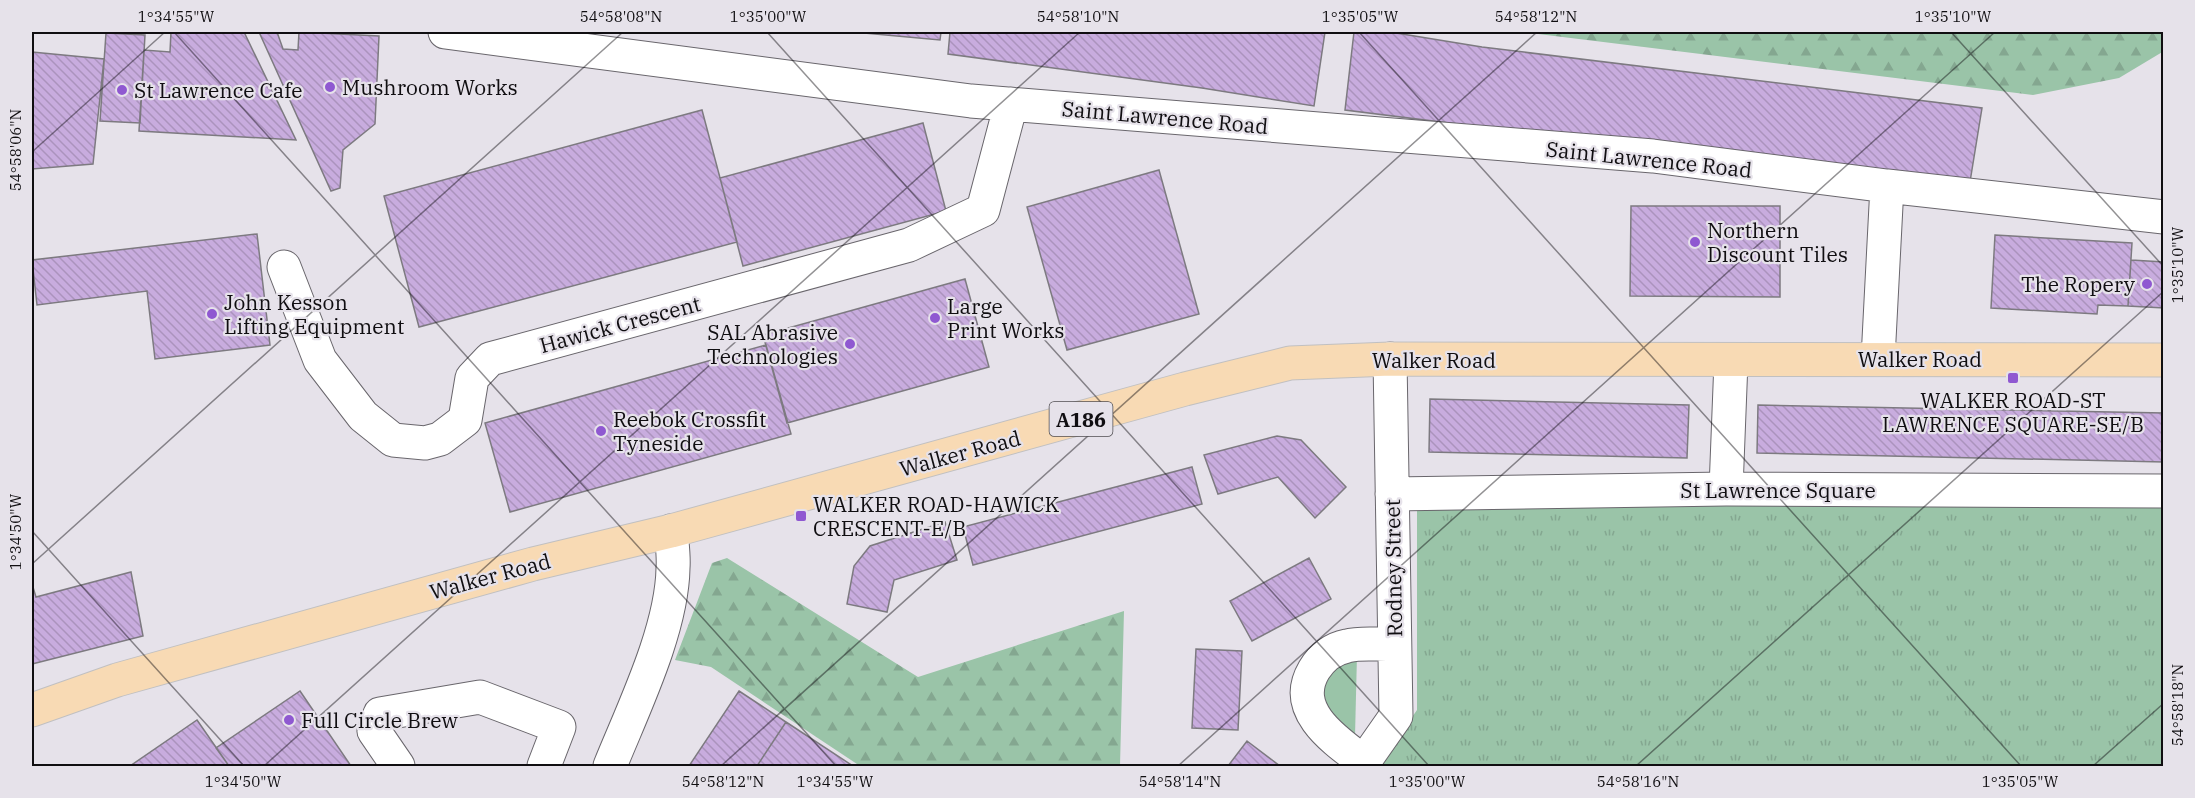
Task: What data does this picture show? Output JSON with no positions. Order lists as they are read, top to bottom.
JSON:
{
  "streets": {
    "main road": ["Walker Road", "A186"],
    "street": [
      "Saint Lawrence Road",
      "Hawick Crescent",
      "St Lawrence Square",
      "Rodney Street"
    ]
  },
  "crossings": [
    ["Saint Lawrence Road", "Hawick Crescent"],
    ["Walker Road", "Rodney Street"],
    ["St Lawrence Square", "Rodney Street"]
  ],
  "places": {
    "other": [
      "Mushroom Works",
      "St Lawrence Cafe",
      "Northern Discount Tiles",
      "The Ropery",
      "John Kesson Lifting Equipment",
      "Large Print Works",
      "SAL Abrasive Technologies",
      "Reebok Crossfit Tyneside",
      "Full Circle Brew"
    ],
    "transit": ["WALKER ROAD-ST LAWRENCE SQUARE-SE/B", "WALKER ROAD-HAWICK CRESCENT-E/B"]
  },
  "coordinates": [
    "1°34'55\"W",
    "54°58'08\"N",
    "1°35'00\"W",
    "54°58'10\"N",
    "1°35'05\"W",
    "54°58'12\"N",
    "1°35'10\"W",
    "54°58'06\"N",
    "1°34'50\"W",
    "54°58'18\"N",
    "54°58'14\"N",
    "54°58'16\"N"
  ]
}
